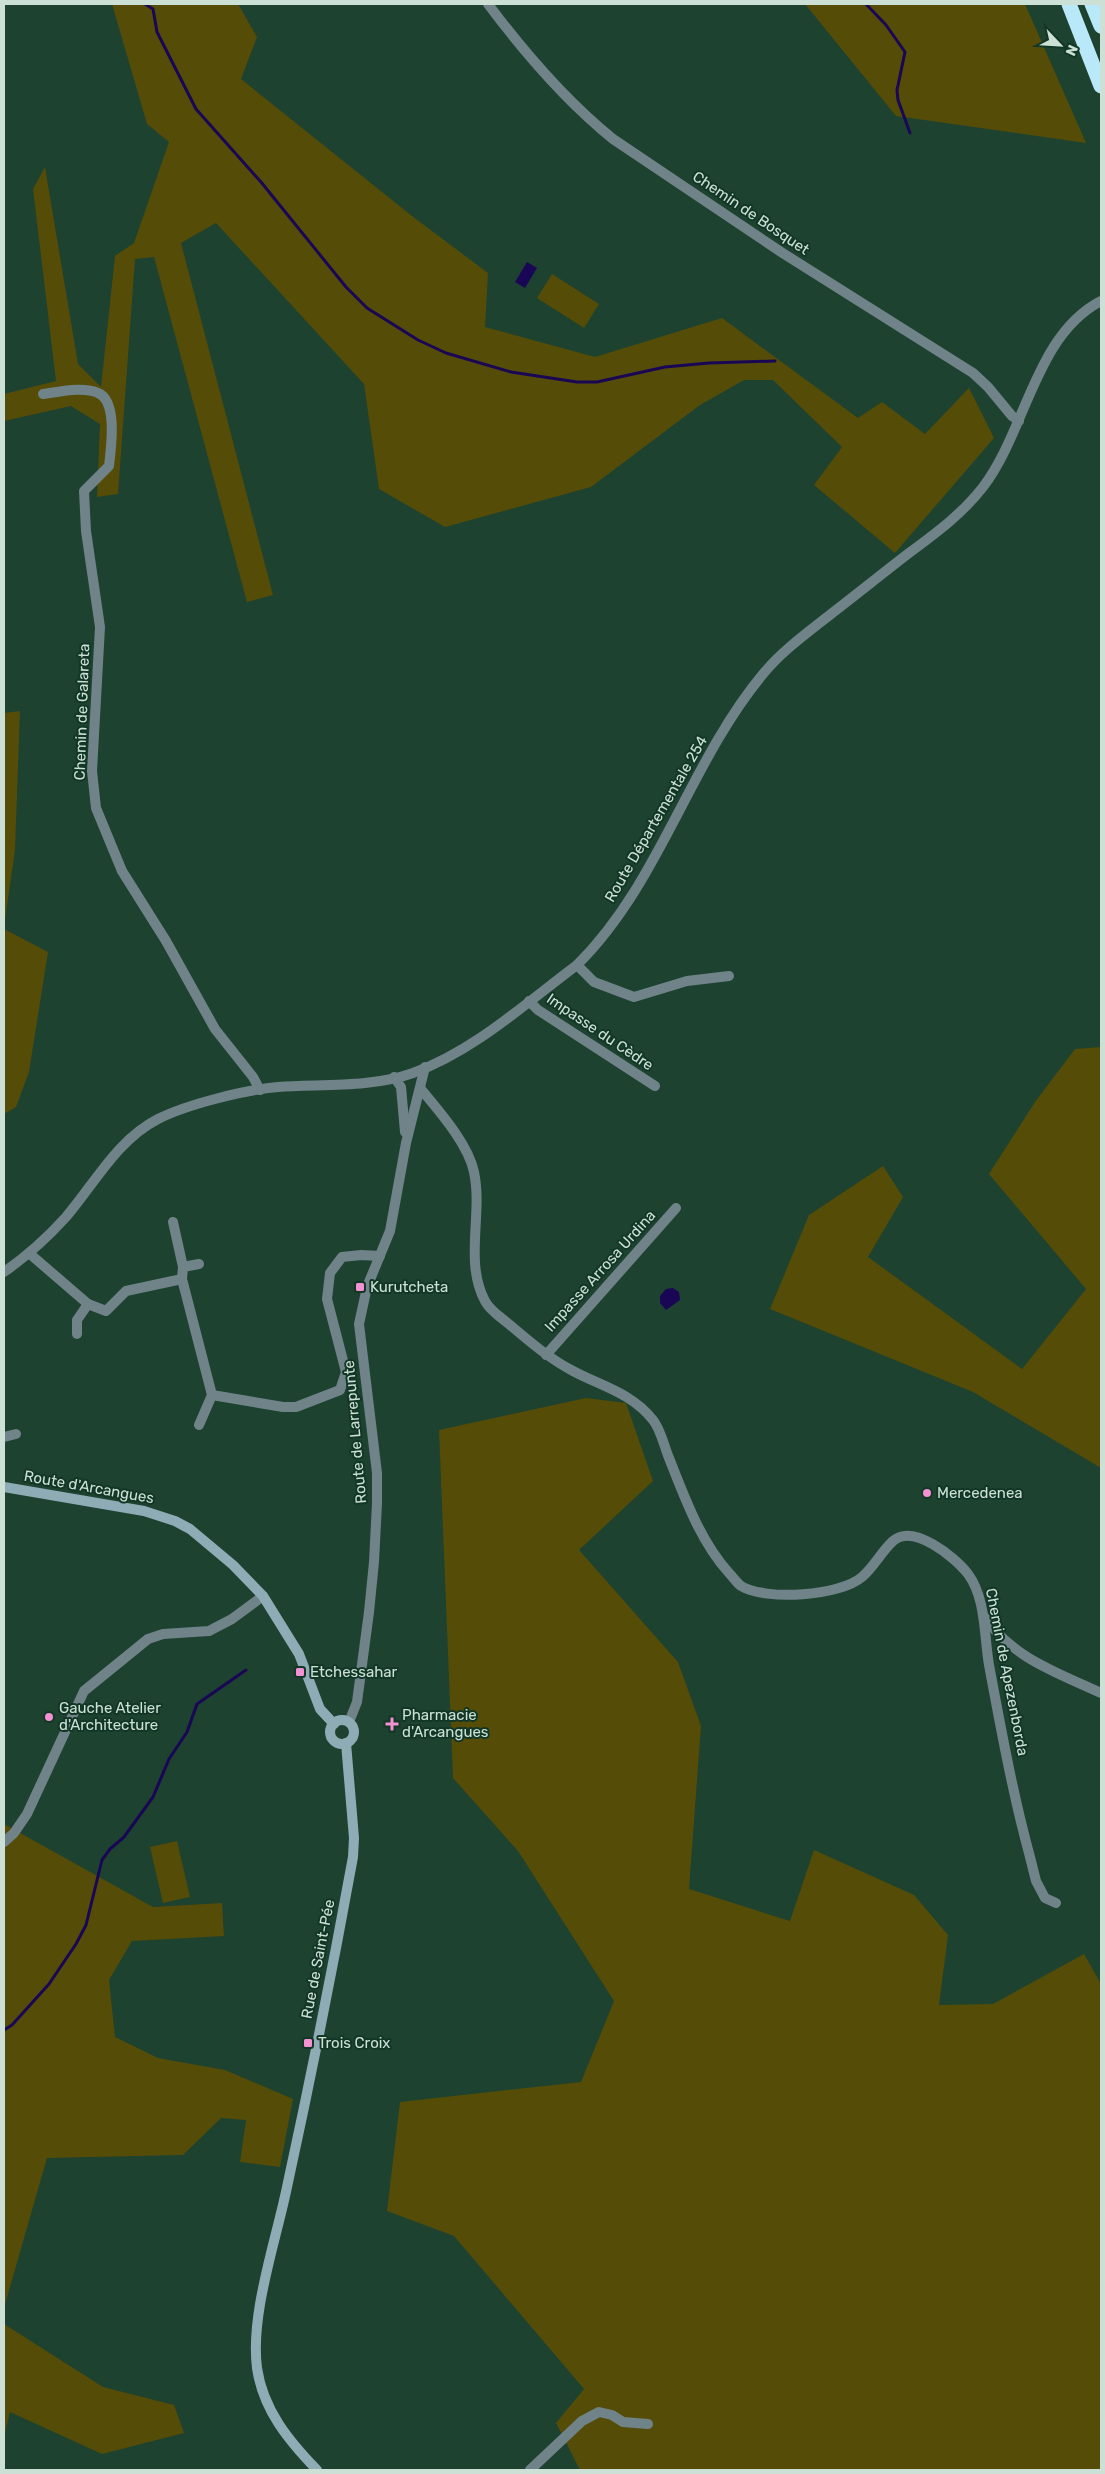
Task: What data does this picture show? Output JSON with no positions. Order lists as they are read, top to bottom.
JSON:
{
  "streets": {
    "main road": ["Route d'Arcangues", "Rue de Saint-Pée"],
    "street": [
      "Chemin de Bosquet",
      "Chemin de Galareta",
      "Route Départementale 254",
      "Impasse du Cèdre",
      "Impasse Arrosa Urdina",
      "Route de Larrepunte",
      "Chemin de Apezenborda"
    ]
  },
  "crossings": [
    ["Chemin de Bosquet", "Route Départementale 254"],
    ["Chemin de Galareta", "Route Départementale 254"],
    ["Route Départementale 254", "Impasse du Cèdre"],
    ["Route Départementale 254", "Route de Larrepunte"],
    ["Impasse Arrosa Urdina", "Chemin de Apezenborda"],
    ["Route de Larrepunte", "Route d'Arcangues"],
    ["Route de Larrepunte", "Chemin de Apezenborda"],
    ["Route de Larrepunte", "Rue de Saint-Pée"],
    ["Route d'Arcangues", "Rue de Saint-Pée"]
  ],
  "places": {
    "transit": ["Kurutcheta", "Etchessahar", "Trois Croix"],
    "other": ["Mercedenea", "Gauche Atelier d'Architecture"],
    "health": ["Pharmacie d'Arcangues"]
  },
  "north": "bottom right"
}
